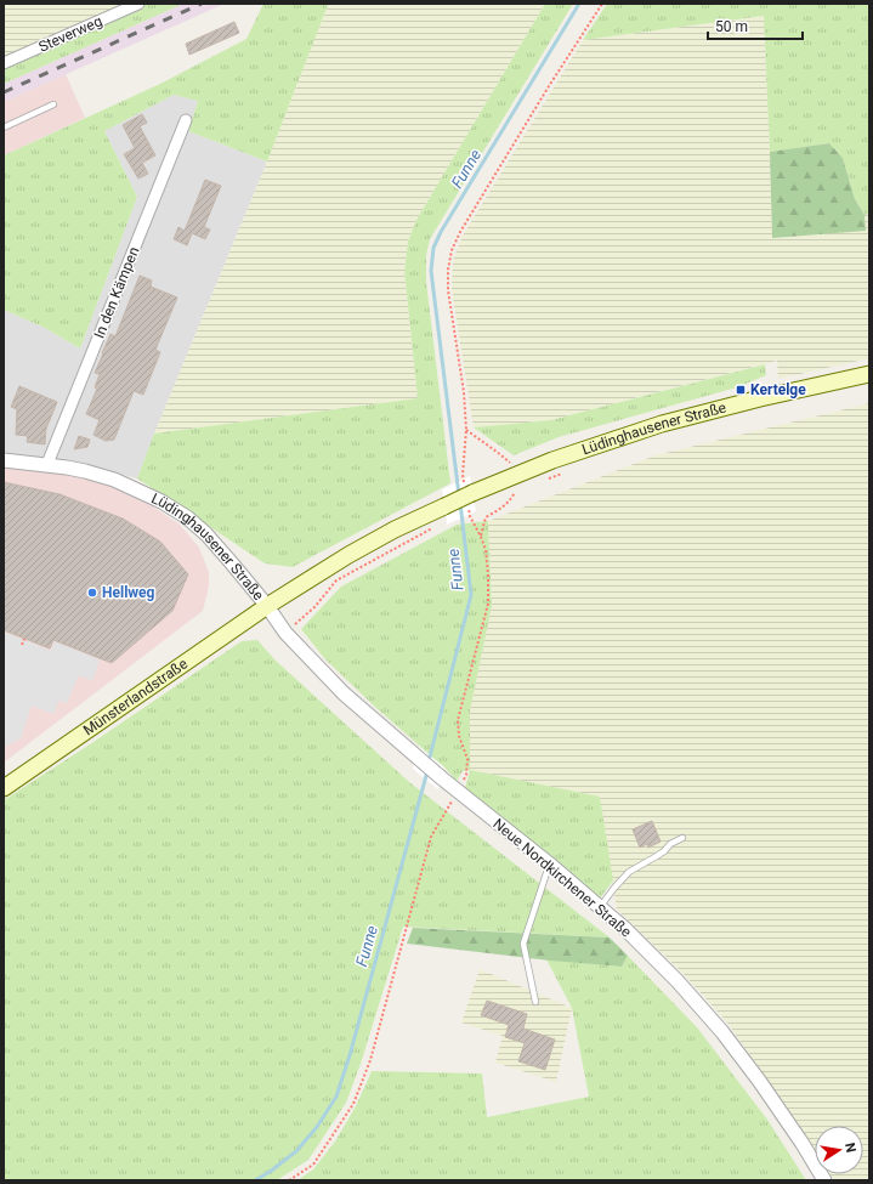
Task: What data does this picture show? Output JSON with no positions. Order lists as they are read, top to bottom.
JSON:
{
  "streets": {
    "main road": ["Lüdinghausener Straße", "Münsterlandstraße"],
    "street": ["Steverweg", "In den Kämpen", "Neue Nordkirchener Straße"]
  },
  "crossings": [
    ["In den Kämpen", "Lüdinghausener Straße"],
    ["Lüdinghausener Straße", "Münsterlandstraße"],
    ["Lüdinghausener Straße", "Neue Nordkirchener Straße"],
    ["Münsterlandstraße", "Neue Nordkirchener Straße"]
  ],
  "water": ["Funne"],
  "places": {
    "transit": ["Kertelge"],
    "other": ["Hellweg"]
  },
  "scale_bar": "50 m",
  "north": "right"
}
